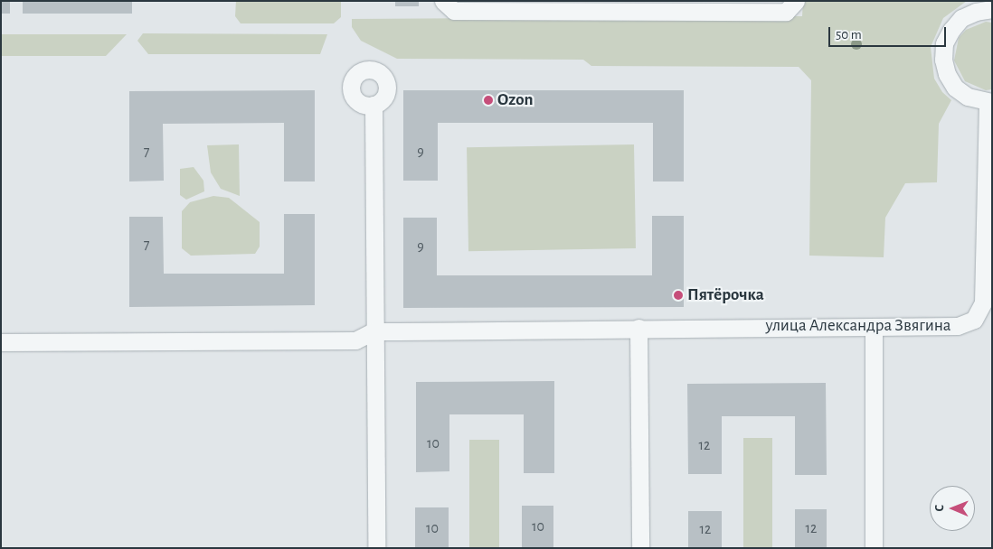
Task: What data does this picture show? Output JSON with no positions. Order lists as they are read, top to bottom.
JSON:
{
  "streets": {
    "street": ["улица Александра Звягина"]
  },
  "places": ["Ozon", "Пятёрочка"],
  "house_numbers": [
    "7",
    "9",
    "7",
    "9",
    "10",
    "12",
    "10",
    "10",
    "12",
    "12"
  ],
  "scale_bar": "50 m",
  "north": "left"
}
